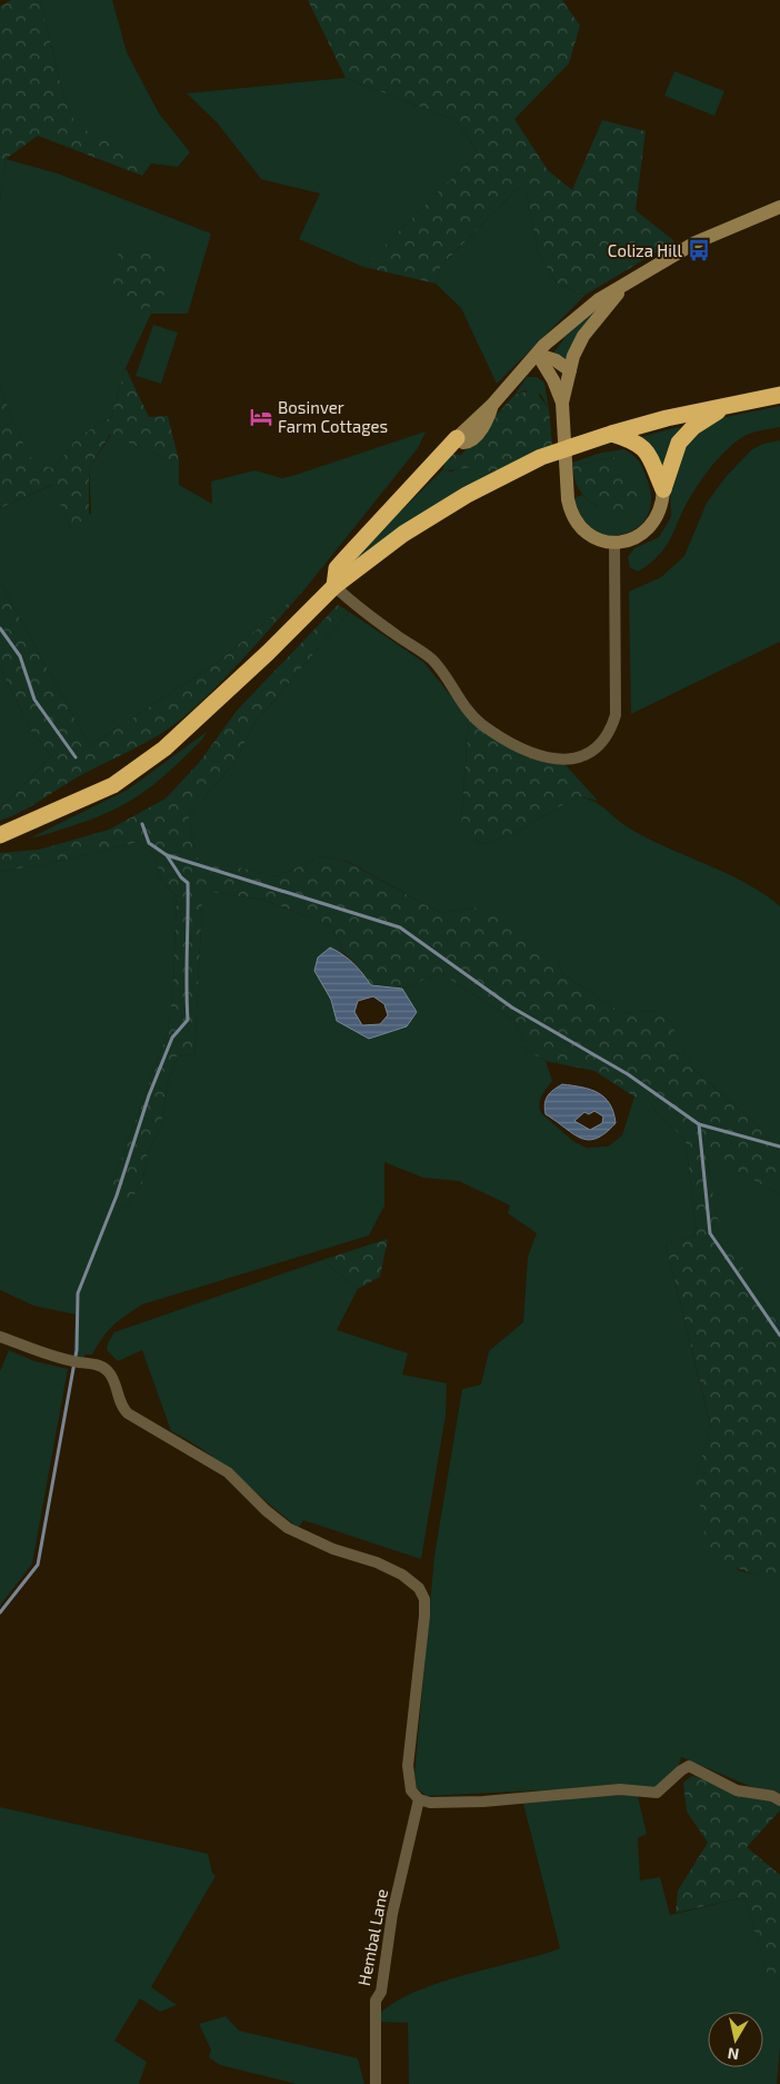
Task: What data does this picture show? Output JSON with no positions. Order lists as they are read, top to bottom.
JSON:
{
  "streets": {
    "street": ["Hembal Lane"]
  },
  "places": {
    "bus stop": ["Coliza Hill"],
    "hotel": ["Bosinver Farm Cottages"]
  },
  "north": "bottom"
}
